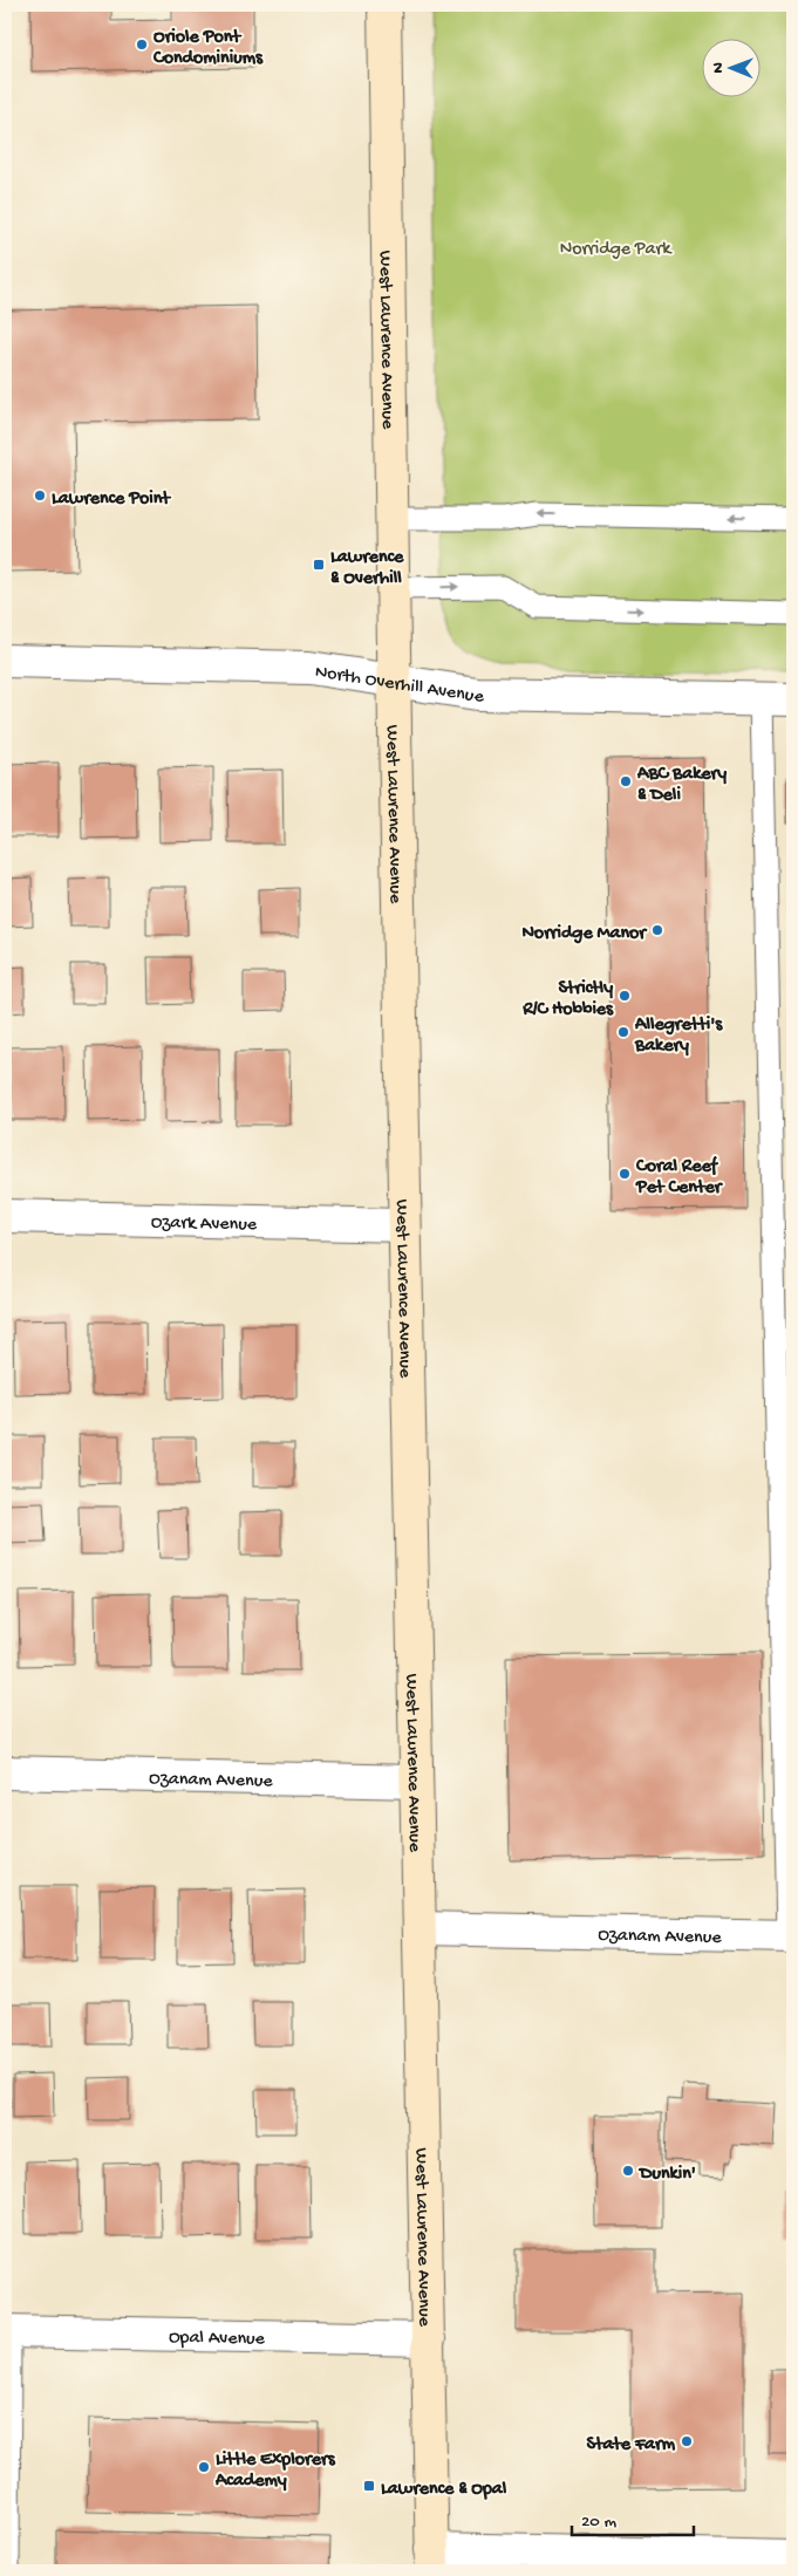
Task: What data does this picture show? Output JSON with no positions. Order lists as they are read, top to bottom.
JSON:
{
  "streets": {
    "main road": ["West Lawrence Avenue"],
    "street": [
      "North Overhill Avenue",
      "Ozark Avenue",
      "Ozanam Avenue",
      "Opal Avenue"
    ]
  },
  "crossings": [
    ["West Lawrence Avenue", "North Overhill Avenue"],
    ["West Lawrence Avenue", "Ozark Avenue"],
    ["West Lawrence Avenue", "Ozanam Avenue"],
    ["West Lawrence Avenue", "Opal Avenue"]
  ],
  "parks": ["Norridge Park"],
  "places": {
    "other": [
      "Oriole Pont Condominiums",
      "Lawrence Point",
      "ABC Bakery & Deli",
      "Norridge Manor",
      "Strictly R/C Hobbies",
      "Allegretti's Bakery",
      "Coral Reef Pet Center",
      "Dunkin'",
      "State Farm",
      "Little Explorers Academy"
    ],
    "transit": ["Lawrence & Overhill", "Lawrence & Opal"]
  },
  "scale_bar": "20 m",
  "north": "left"
}
